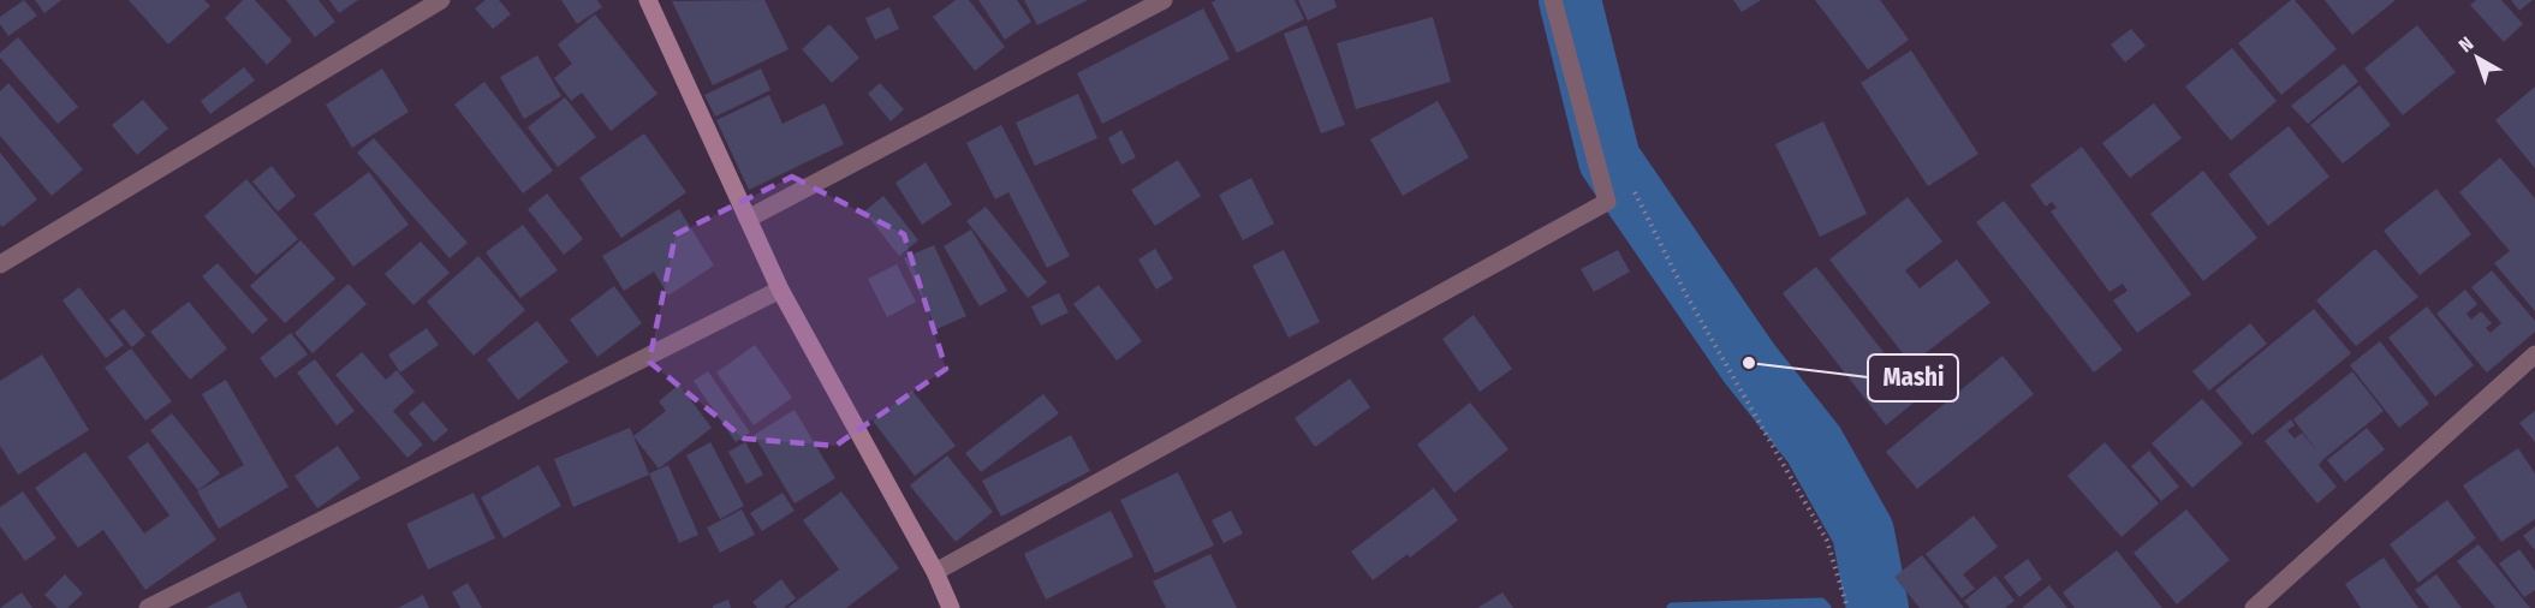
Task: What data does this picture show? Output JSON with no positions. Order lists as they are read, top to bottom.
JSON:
{
  "places": ["Mashi"],
  "north": "top left"
}
